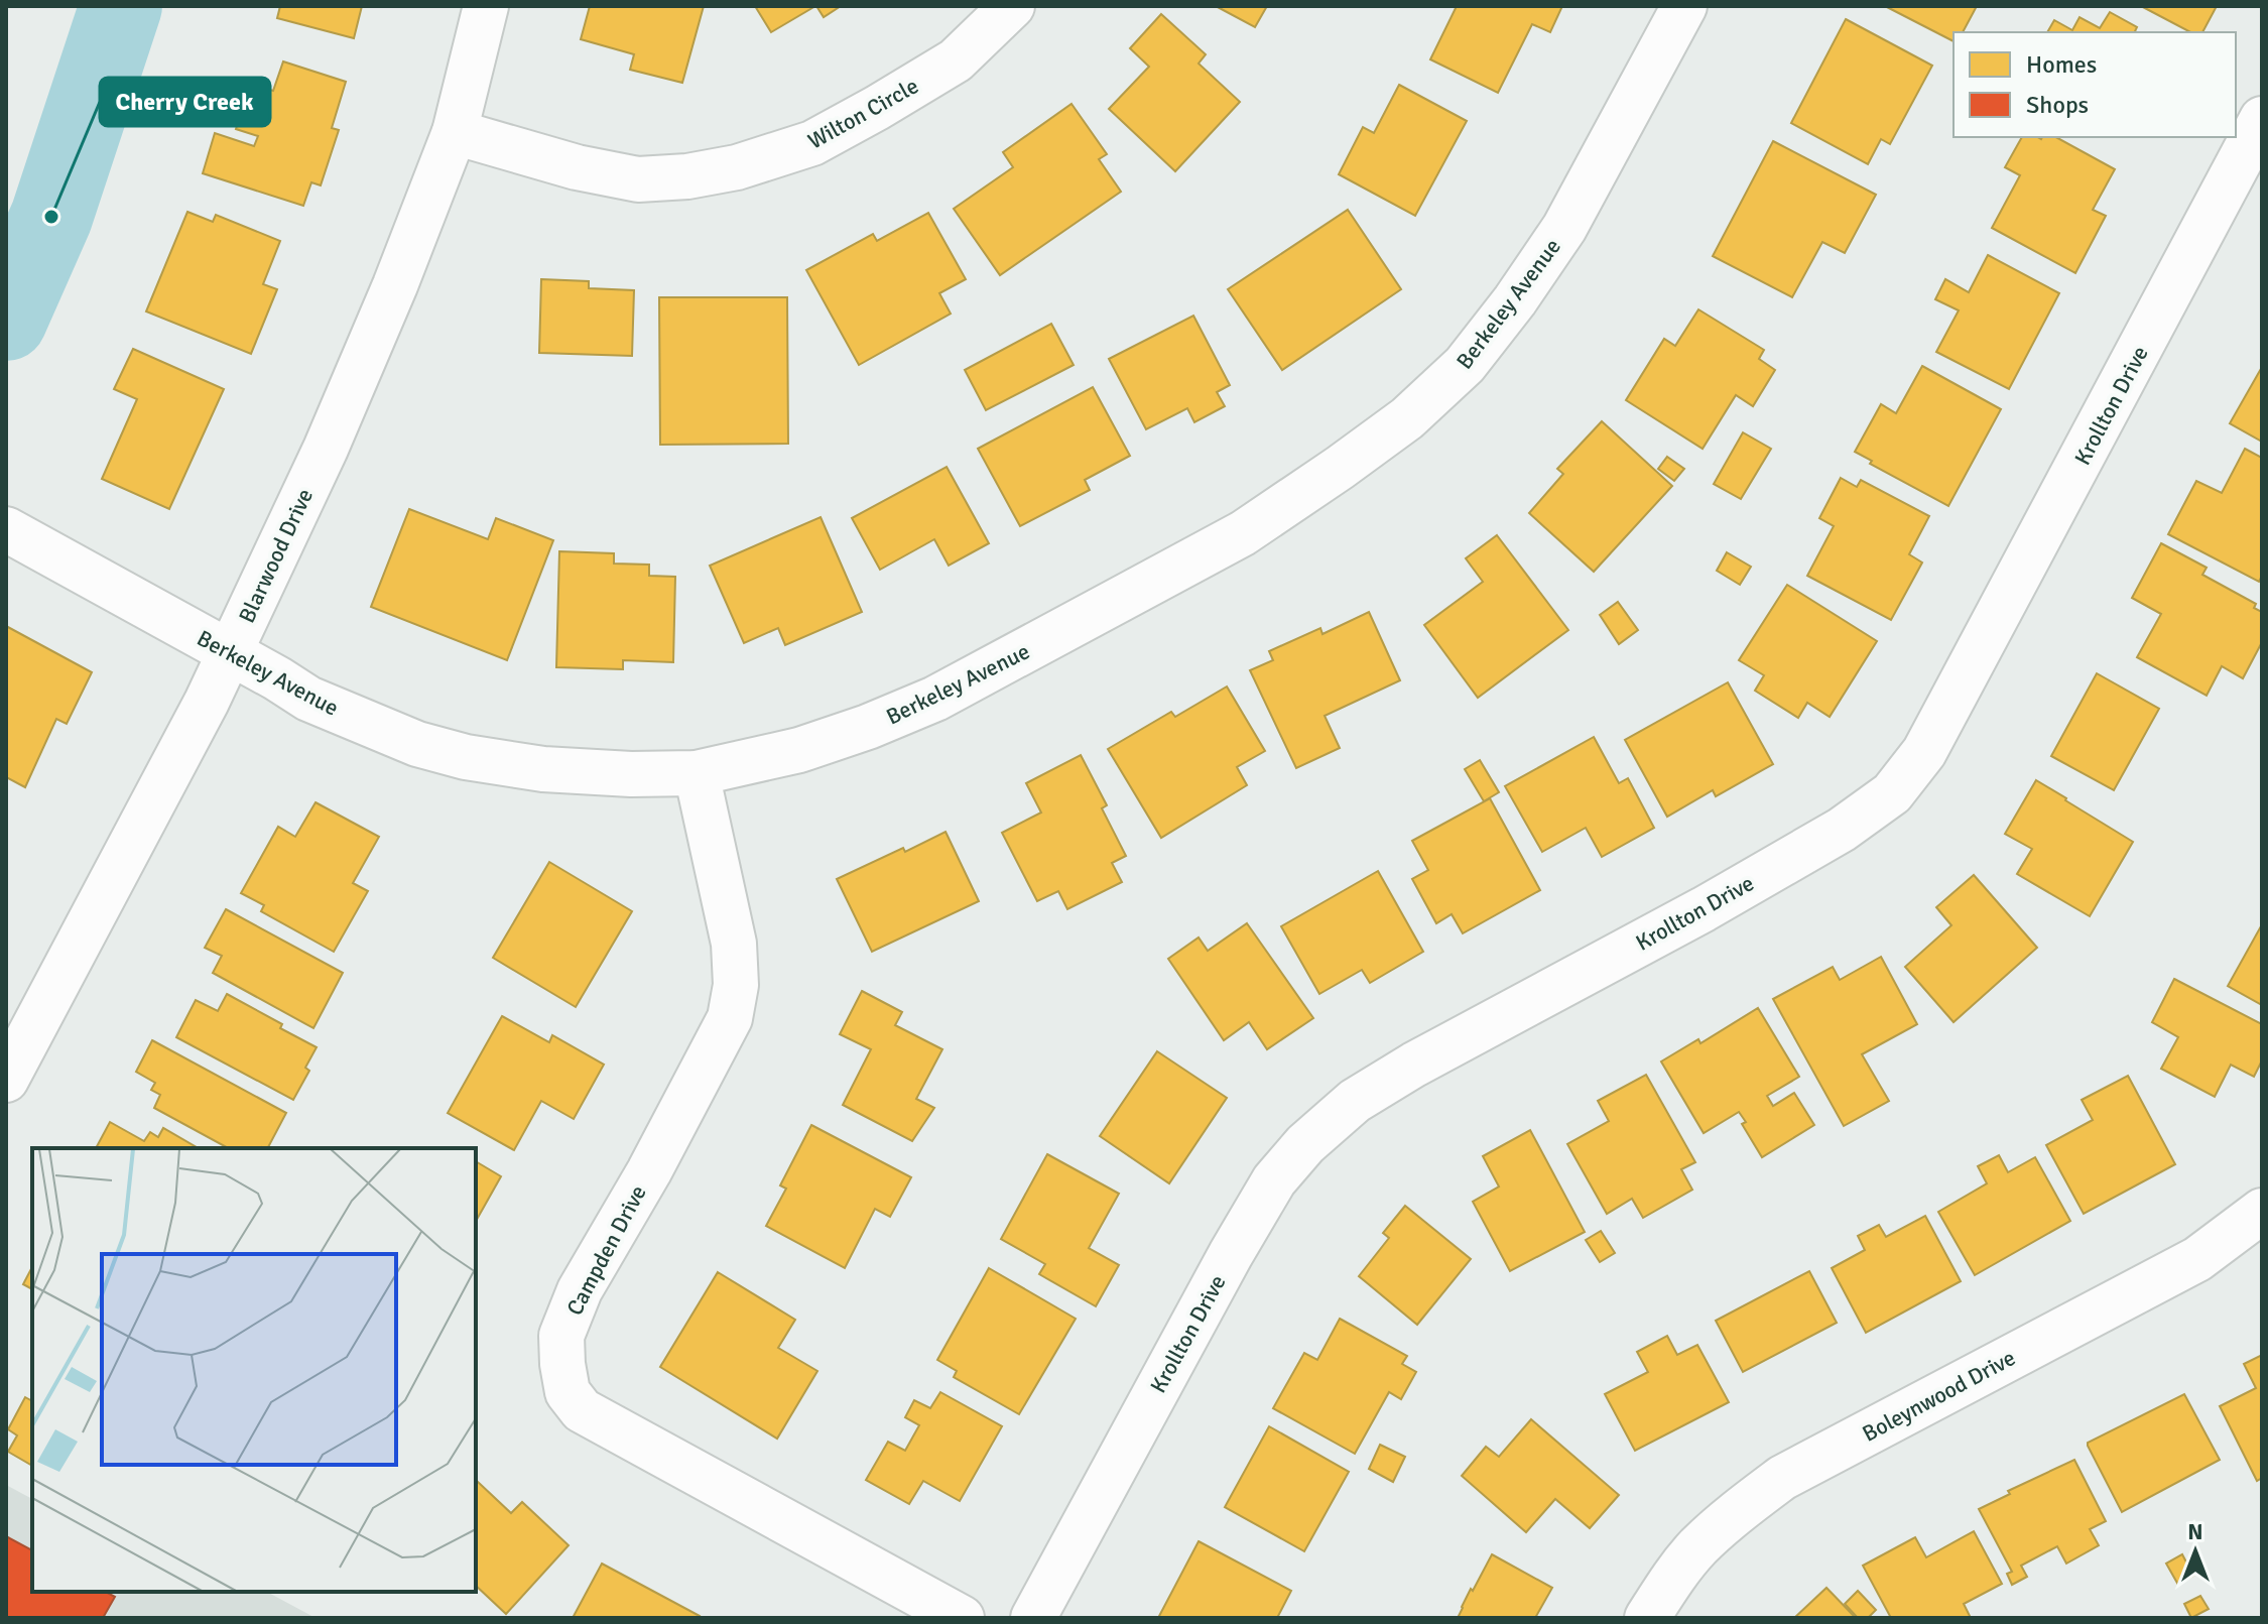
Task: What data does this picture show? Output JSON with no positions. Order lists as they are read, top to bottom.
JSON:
{
  "streets": {
    "street": [
      "Wilton Circle",
      "Berkeley Avenue",
      "Krollton Drive",
      "Blarwood Drive",
      "Campden Drive",
      "Boleynwood Drive"
    ]
  },
  "crossings": [
    ["Wilton Circle", "Blarwood Drive"],
    ["Berkeley Avenue", "Blarwood Drive"],
    ["Berkeley Avenue", "Campden Drive"]
  ],
  "places": ["Cherry Creek"],
  "legend": ["Homes", "Shops"],
  "north": "top"
}
